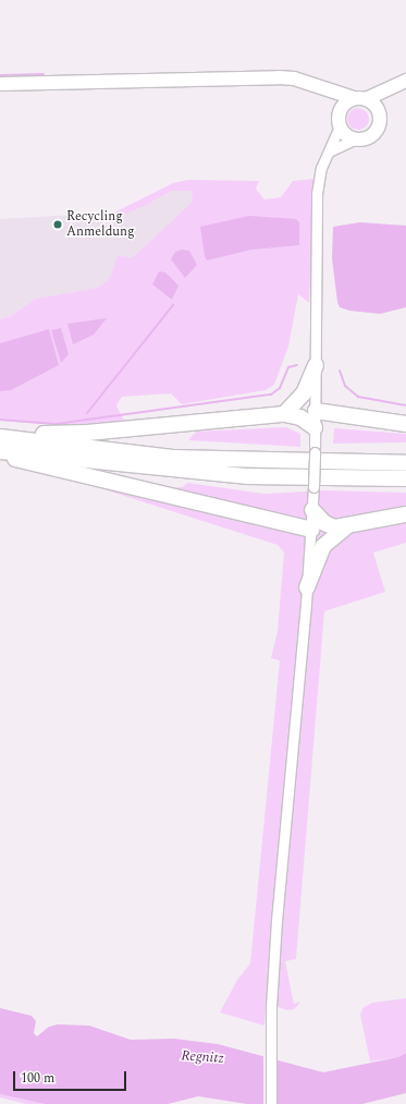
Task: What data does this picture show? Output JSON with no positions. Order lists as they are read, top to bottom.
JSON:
{
  "water": ["Regnitz"],
  "places": ["Recycling Anmeldung"],
  "scale_bar": "100 m"
}
